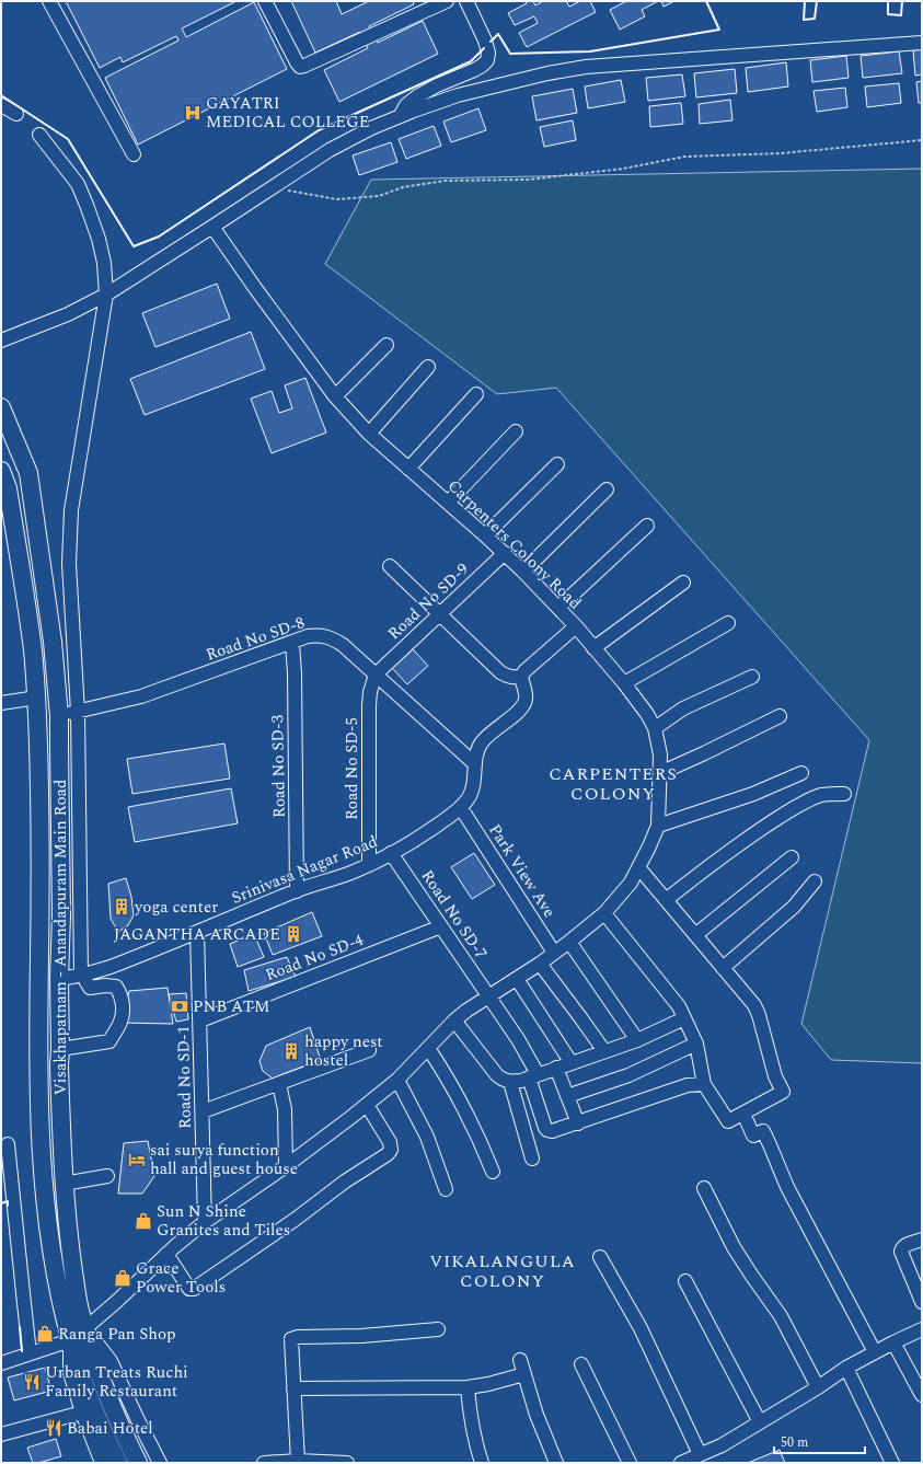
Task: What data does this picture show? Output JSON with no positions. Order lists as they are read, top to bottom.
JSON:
{
  "streets": {
    "main road": ["Visakhapatnam - Anandapuram Main Road"],
    "street": [
      "Carpenters Colony Road",
      "Road No SD-9",
      "Road No SD-8",
      "Road No SD-3",
      "Road No SD-5",
      "Srinivasa Nagar Road",
      "Park View Ave",
      "Road No SD-7",
      "Road No SD-4",
      "Road No SD-1"
    ]
  },
  "crossings": [
    ["Carpenters Colony Road", "Road No SD-9"],
    ["Carpenters Colony Road", "Park View Ave"],
    ["Carpenters Colony Road", "Road No SD-7"],
    ["Carpenters Colony Road", "Visakhapatnam - Anandapuram Main Road"],
    ["Carpenters Colony Road", "Road No SD-1"],
    ["Road No SD-9", "Road No SD-8"],
    ["Road No SD-9", "Road No SD-5"],
    ["Road No SD-8", "Road No SD-3"],
    ["Road No SD-8", "Road No SD-5"],
    ["Road No SD-8", "Srinivasa Nagar Road"],
    ["Road No SD-8", "Visakhapatnam - Anandapuram Main Road"],
    ["Road No SD-3", "Srinivasa Nagar Road"],
    ["Road No SD-5", "Srinivasa Nagar Road"],
    ["Srinivasa Nagar Road", "Park View Ave"],
    ["Srinivasa Nagar Road", "Road No SD-7"],
    ["Srinivasa Nagar Road", "Visakhapatnam - Anandapuram Main Road"],
    ["Srinivasa Nagar Road", "Road No SD-1"],
    ["Road No SD-7", "Road No SD-4"],
    ["Road No SD-4", "Road No SD-1"]
  ],
  "districts": ["CARPENTERS COLONY", "VIKALANGULA COLONY"],
  "places": {
    "hospital": ["GAYATRI MEDICAL COLLEGE"],
    "building": ["yoga center", "JAGANTHA ARCADE", "happy nest hostel"],
    "bank": ["PNB ATM"],
    "hotel": ["sai surya function hall and guest house"],
    "shop": ["Sun N Shine Granites and Tiles", "Grace Power Tools", "Ranga Pan Shop"],
    "restaurant": ["Urban Treats Ruchi Family Restaurant", "Babai Hotel"]
  },
  "scale_bar": "50 m"
}
